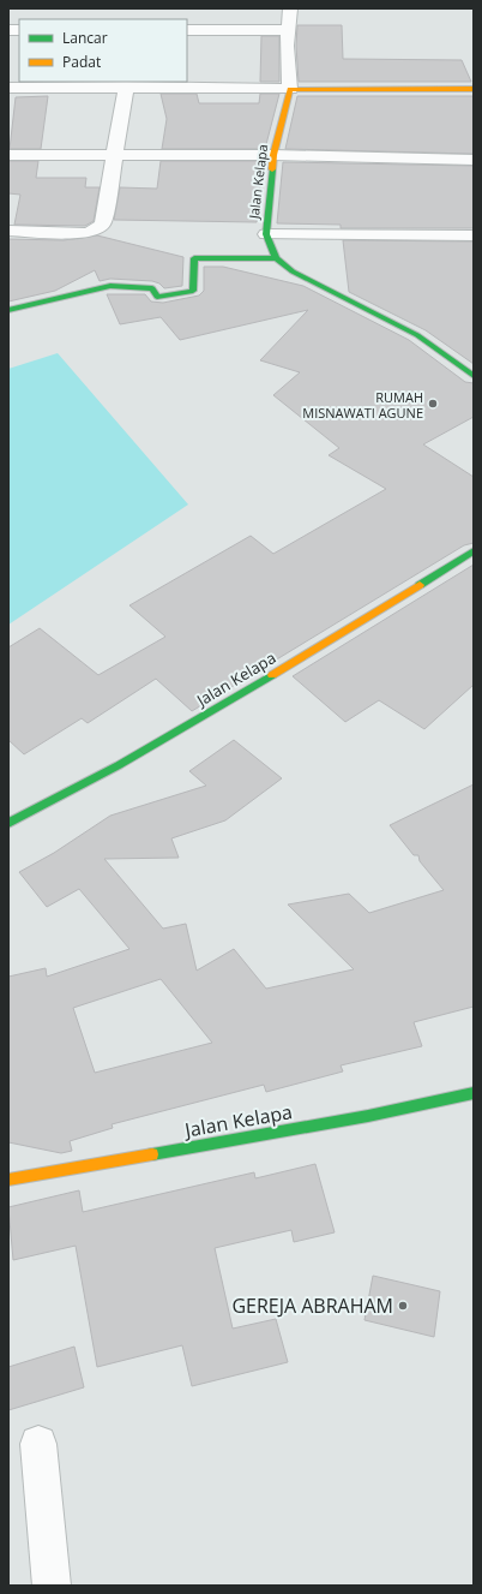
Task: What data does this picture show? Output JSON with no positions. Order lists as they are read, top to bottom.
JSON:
{
  "streets": {
    "street": ["Jalan Kelapa"]
  },
  "places": ["RUMAH MISNAWATI AGUNE", "GEREJA ABRAHAM"],
  "legend": ["Lancar", "Padat"]
}
